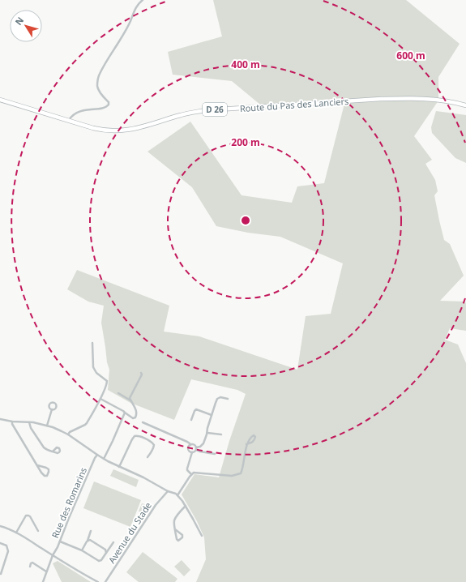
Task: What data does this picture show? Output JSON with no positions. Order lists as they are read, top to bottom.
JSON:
{
  "streets": {
    "main road": ["Route du Pas des Lanciers", "D 26"],
    "street": ["Rue des Romarins", "Avenue du Stade"]
  },
  "north": "top left",
  "rings": ["600 m", "400 m", "200 m"]
}
